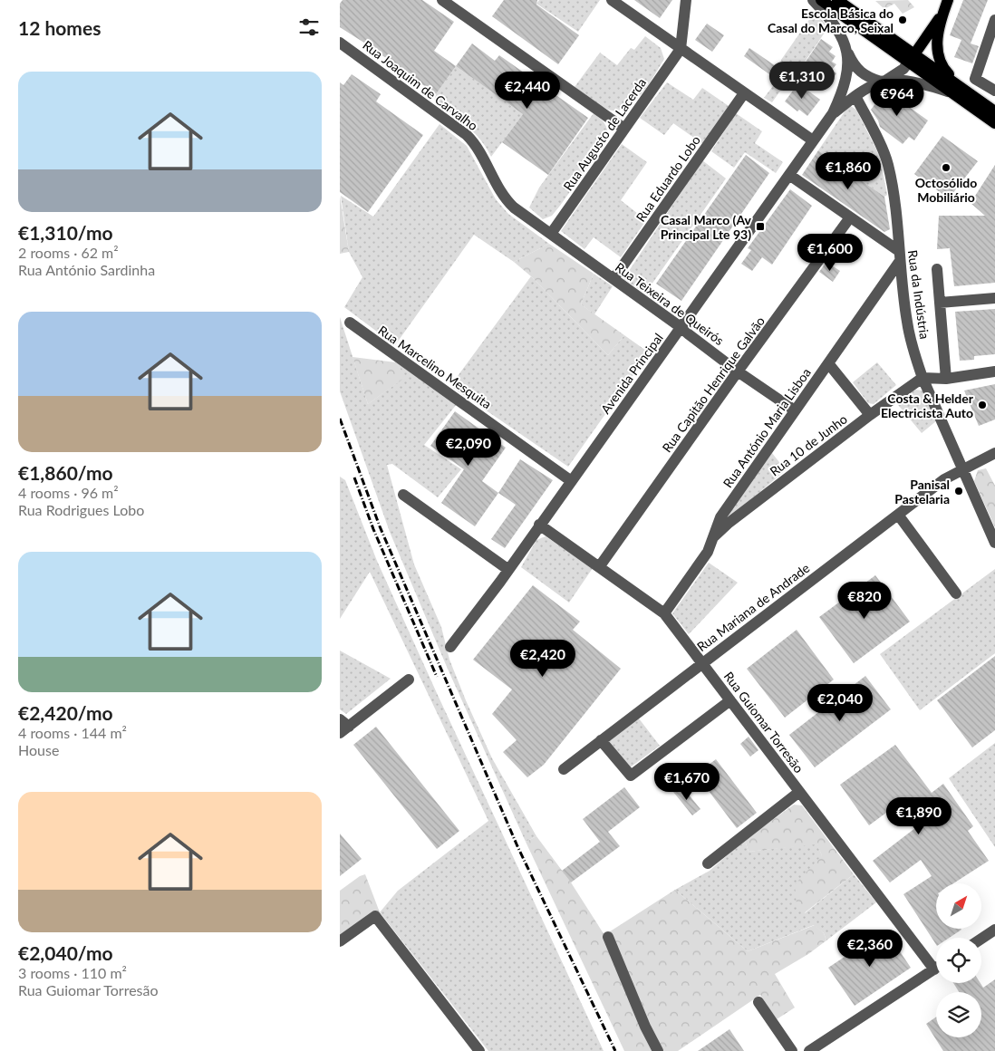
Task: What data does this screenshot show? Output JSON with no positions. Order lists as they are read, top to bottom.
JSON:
{
  "streets": {
    "street": [
      "Rua Joaquim de Carvalho",
      "Rua Augusto de Lacerda",
      "Rua Eduardo Lobo",
      "Rua da Indústria",
      "Rua Teixeira de Queirós",
      "Rua Marcelino Mesquita",
      "Avenida Principal",
      "Rua Capitão Henrique Galvão",
      "Rua António Maria Lisboa",
      "Rua 10 de Junho",
      "Rua Mariana de Andrade",
      "Rua Guiomar Torresão"
    ]
  },
  "crossings": [
    ["Rua Joaquim de Carvalho", "Rua Augusto de Lacerda"],
    ["Rua Joaquim de Carvalho", "Rua Teixeira de Queirós"],
    ["Rua Augusto de Lacerda", "Rua Teixeira de Queirós"],
    ["Rua Eduardo Lobo", "Rua Teixeira de Queirós"],
    ["Rua da Indústria", "Avenida Principal"],
    ["Rua da Indústria", "Rua António Maria Lisboa"],
    ["Rua da Indústria", "Rua 10 de Junho"],
    ["Rua da Indústria", "Rua Mariana de Andrade"],
    ["Rua Teixeira de Queirós", "Avenida Principal"],
    ["Rua Teixeira de Queirós", "Rua Capitão Henrique Galvão"],
    ["Rua Teixeira de Queirós", "Rua António Maria Lisboa"],
    ["Rua Marcelino Mesquita", "Avenida Principal"],
    ["Avenida Principal", "Rua Guiomar Torresão"],
    ["Rua Capitão Henrique Galvão", "Rua Guiomar Torresão"],
    ["Rua António Maria Lisboa", "Rua 10 de Junho"],
    ["Rua António Maria Lisboa", "Rua Guiomar Torresão"],
    ["Rua Mariana de Andrade", "Rua Guiomar Torresão"]
  ],
  "places": {
    "other": [
      "Escola Básica do Casal do Marco, Seixal",
      "Octosólido Mobiliário",
      "Costa & Helder Electricista Auto",
      "Panisal Pastelaria"
    ],
    "transit": ["Casal Marco (Av Principal Lte 93)"]
  },
  "north": "top right",
  "page": {
    "heading": "12 homes",
    "list": [
      {
        "name": "€1,310/mo",
        "note": "2 rooms · 62 m² · Rua António Sardinha"
      },
      {
        "name": "€1,860/mo",
        "note": "4 rooms · 96 m² · Rua Rodrigues Lobo"
      },
      {
        "name": "€2,420/mo",
        "note": "4 rooms · 144 m² · House"
      },
      {
        "name": "€2,040/mo",
        "note": "3 rooms · 110 m² · Rua Guiomar Torresão"
      }
    ],
    "price": [
      "€1,310",
      "€2,440",
      "€964",
      "€1,860",
      "€1,600",
      "€2,090",
      "€820",
      "€2,420",
      "€2,040",
      "€1,670",
      "€1,890",
      "€2,360"
    ]
  }
}
